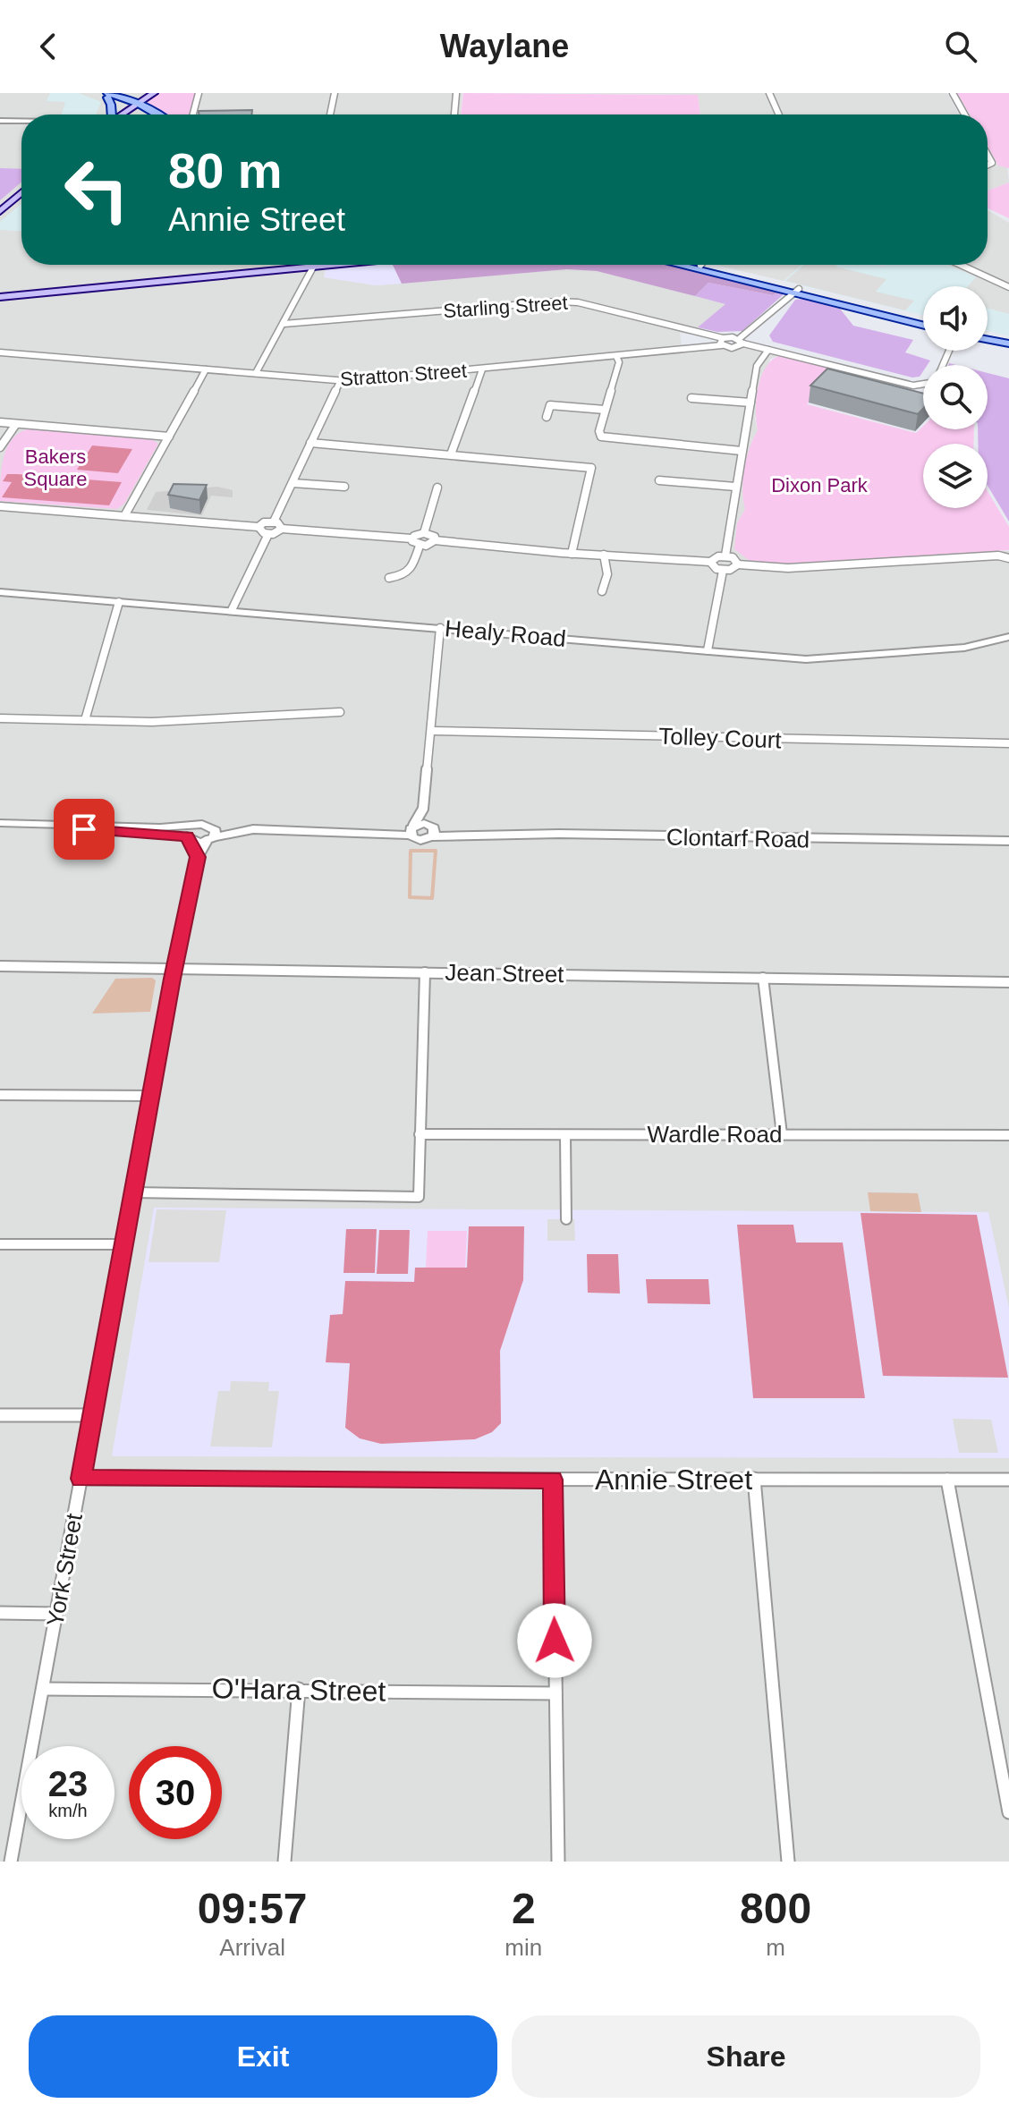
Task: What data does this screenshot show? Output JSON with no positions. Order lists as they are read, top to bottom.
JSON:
{
  "streets": {
    "street": [
      "Starling Street",
      "Stratton Street",
      "Healy Road",
      "Tolley Court",
      "Clontarf Road",
      "Jean Street",
      "Wardle Road",
      "Annie Street",
      "York Street",
      "O'Hara Street"
    ]
  },
  "crossings": [
    ["Starling Street", "Stratton Street"],
    ["Jean Street", "York Street"],
    ["Annie Street", "York Street"],
    ["York Street", "O'Hara Street"]
  ],
  "parks": ["Bakers Square", "Dixon Park"],
  "page": {
    "header": "Waylane",
    "turn": ["80 m", "Annie Street"],
    "speed": "23 km/h",
    "limit": "30",
    "eta": [
      "09:57",
      "Arrival",
      "2",
      "min",
      "800",
      "m"
    ],
    "buttons": ["Exit", "Share"]
  }
}
